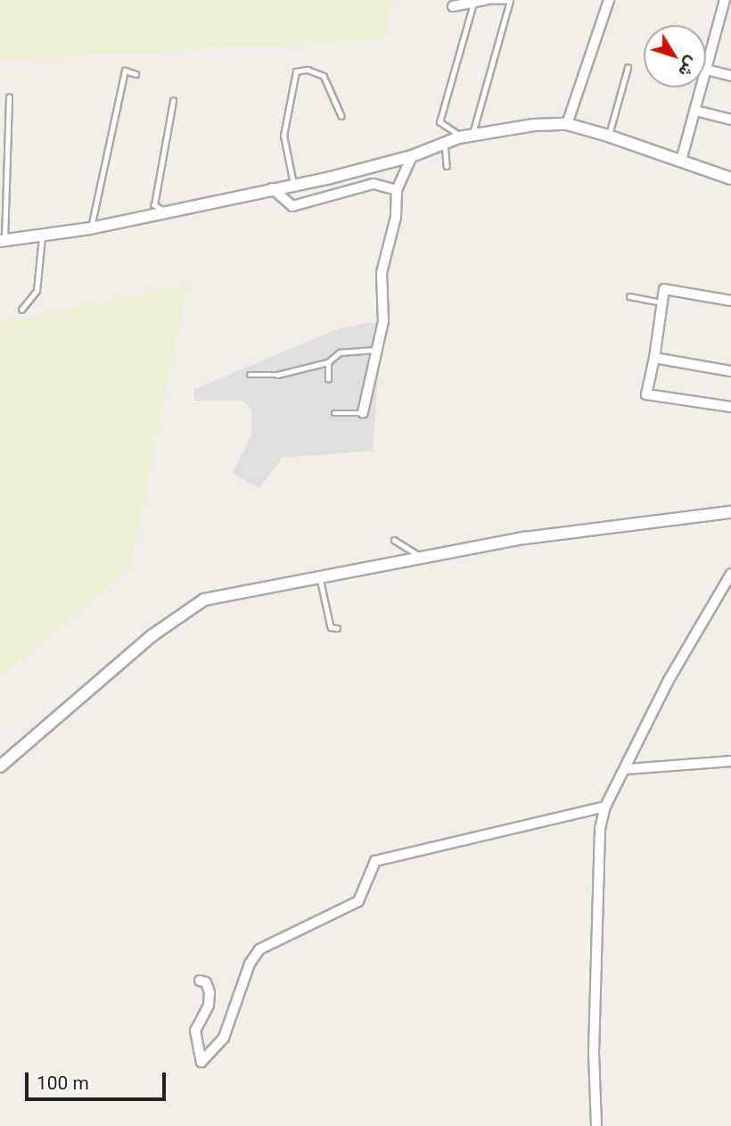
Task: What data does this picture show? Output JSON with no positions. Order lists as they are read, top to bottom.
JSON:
{
  "scale_bar": "100 m",
  "north": "bottom right"
}
